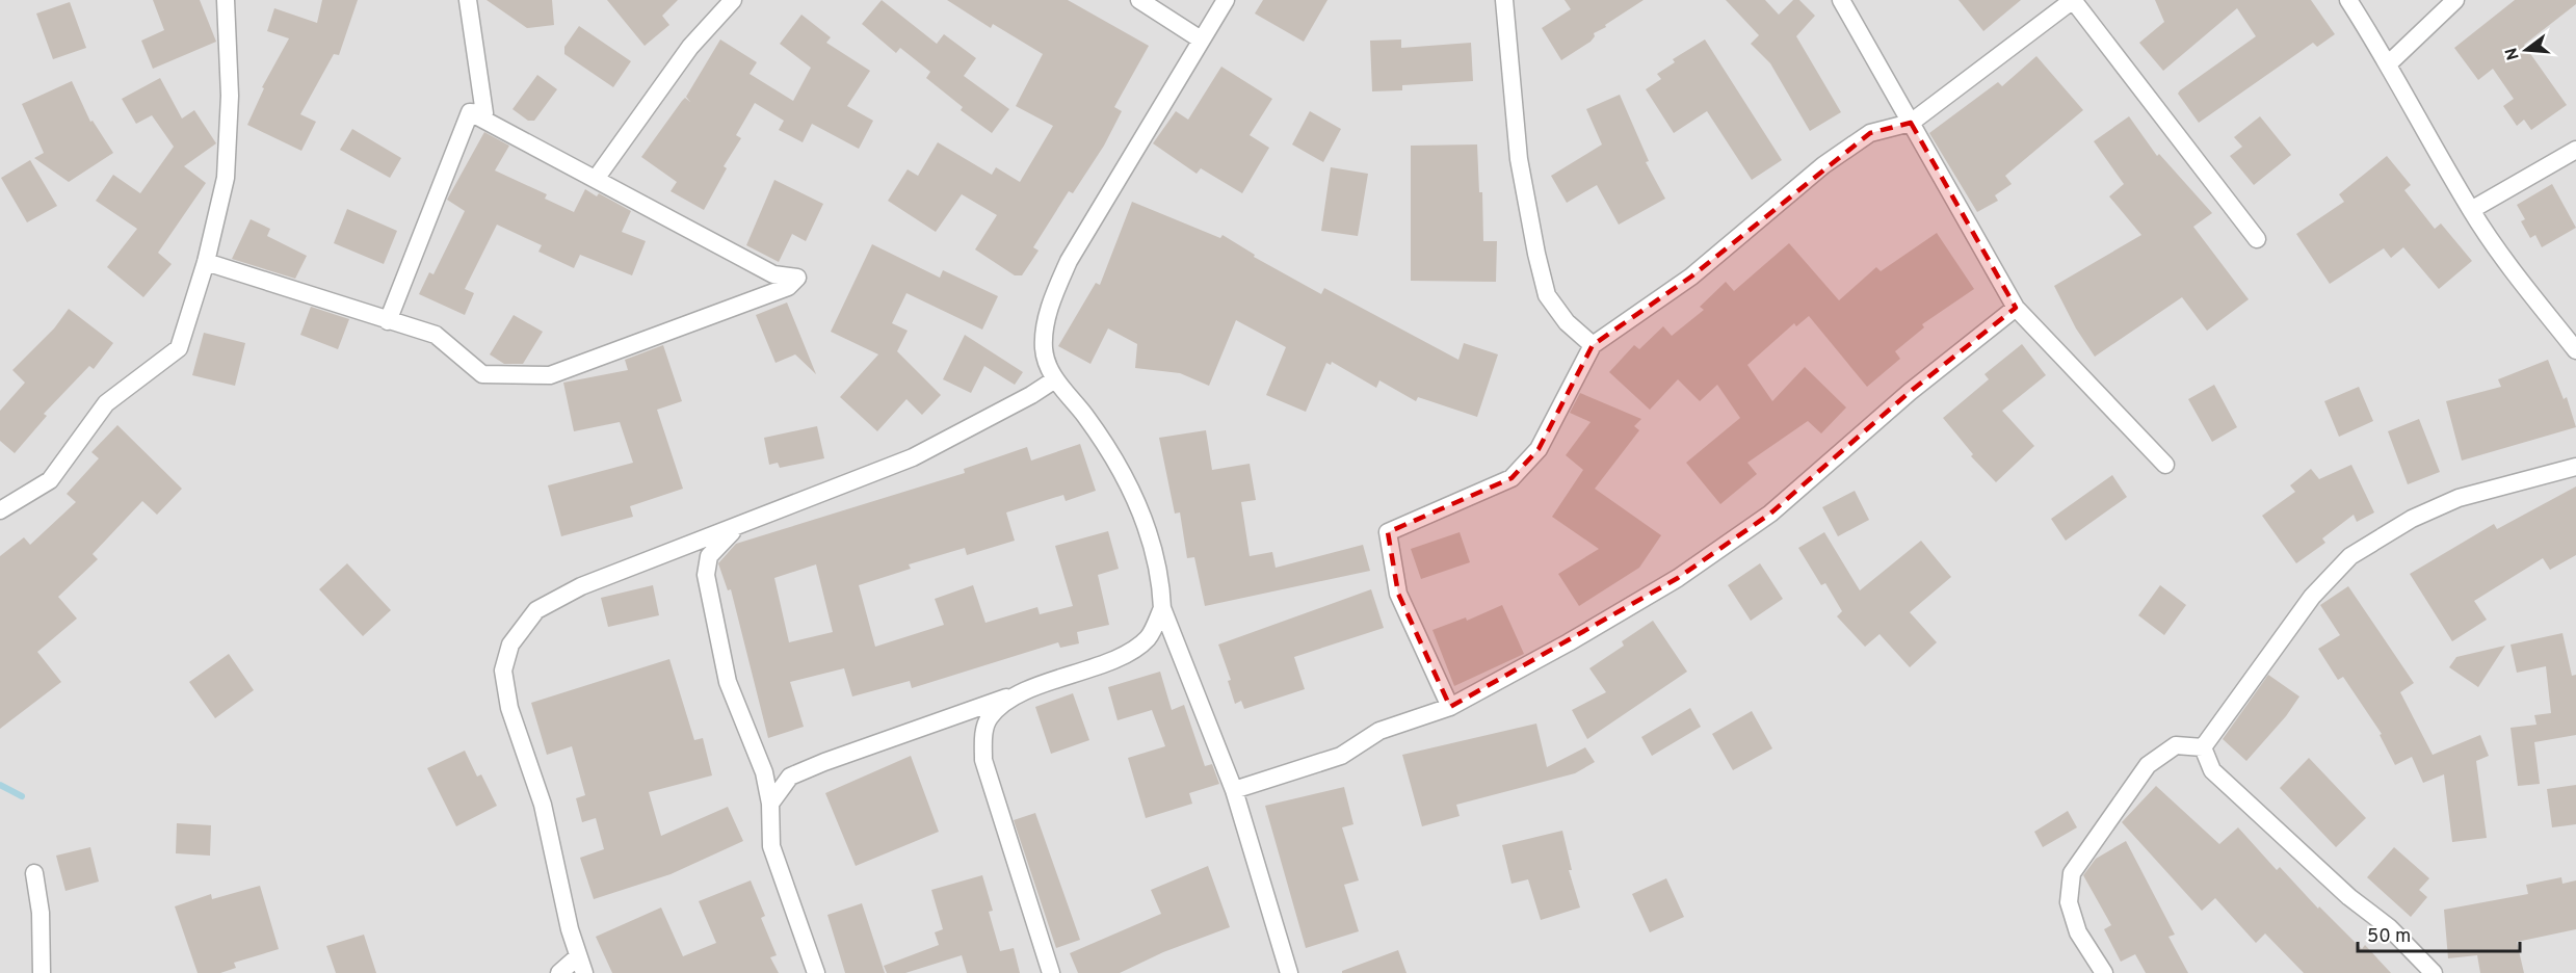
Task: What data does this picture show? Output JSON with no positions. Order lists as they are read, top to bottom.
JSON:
{
  "scale_bar": "50 m",
  "north": "left"
}
